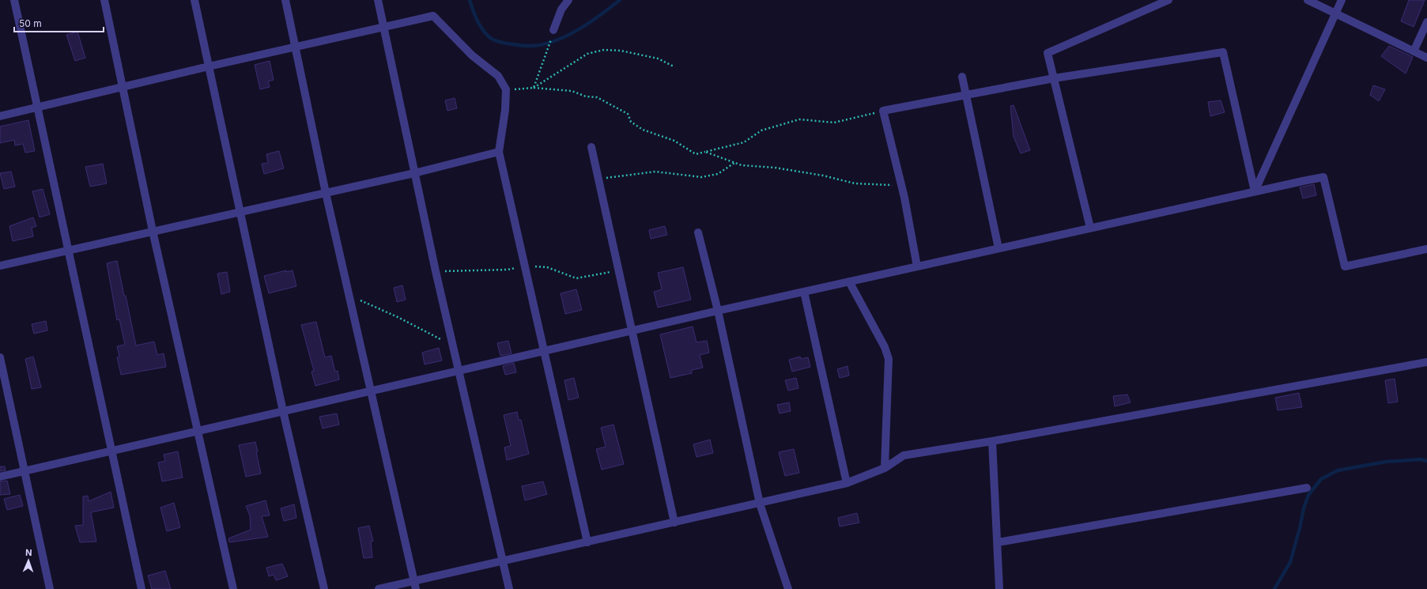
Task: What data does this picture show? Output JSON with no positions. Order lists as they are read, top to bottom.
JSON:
{
  "scale_bar": "50 m",
  "north": "top"
}
